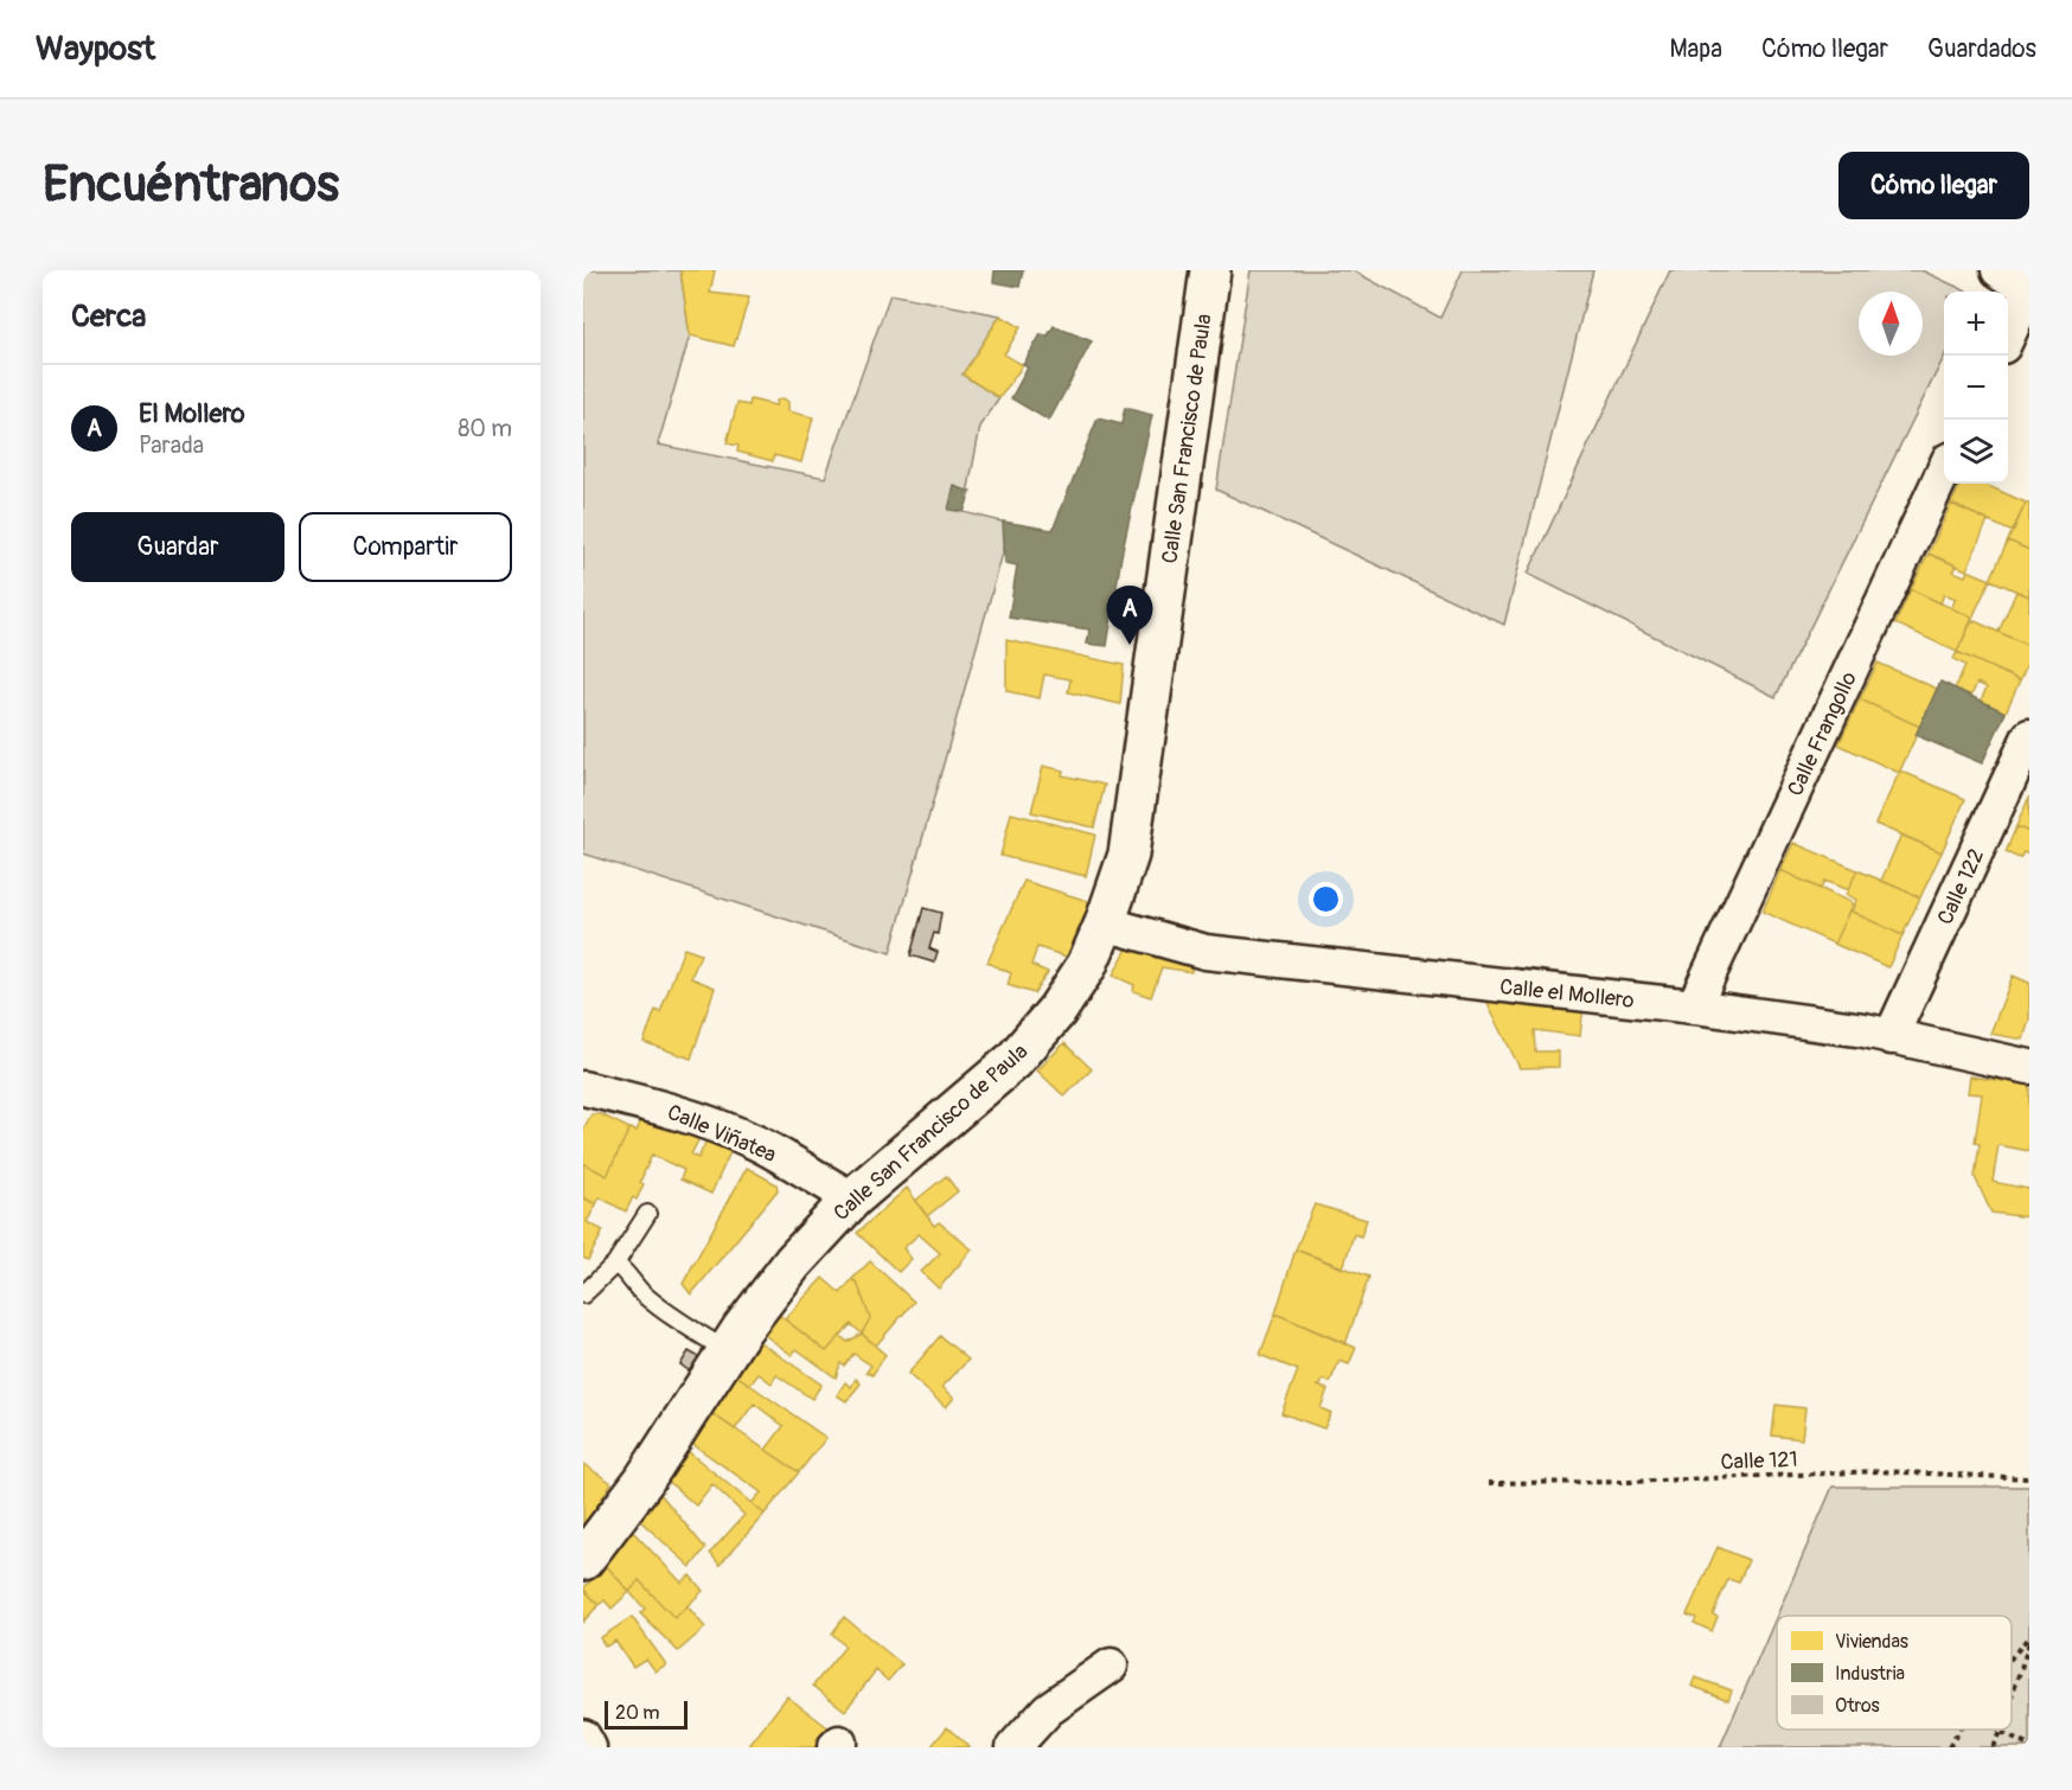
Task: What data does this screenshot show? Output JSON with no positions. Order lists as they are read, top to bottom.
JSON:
{
  "streets": {
    "main road": ["Calle San Francisco de Paula"],
    "street": [
      "Calle Frangollo",
      "Calle 122",
      "Calle el Mollero",
      "Calle Viñatea"
    ],
    "path": ["Calle 121"]
  },
  "crossings": [
    ["Calle San Francisco de Paula", "Calle el Mollero"],
    ["Calle San Francisco de Paula", "Calle Viñatea"],
    ["Calle Frangollo", "Calle el Mollero"],
    ["Calle 122", "Calle el Mollero"]
  ],
  "legend": ["Viviendas", "Industria", "Otros"],
  "scale_bar": "20 m",
  "north": "top",
  "page": {
    "header": "Waypost",
    "nav": ["Mapa", "Cómo llegar", "Guardados"],
    "buttons": [
      "Cómo llegar",
      ["Guardar", "Compartir"]
    ],
    "title": "Encuéntranos",
    "heading": "Cerca",
    "map_buttons": ["+", "−"],
    "list": [
      {
        "mark": "A",
        "name": "El Mollero",
        "note": "Parada",
        "value": "80 m"
      }
    ],
    "pins": "A",
    "scale": "20 m"
  }
}
